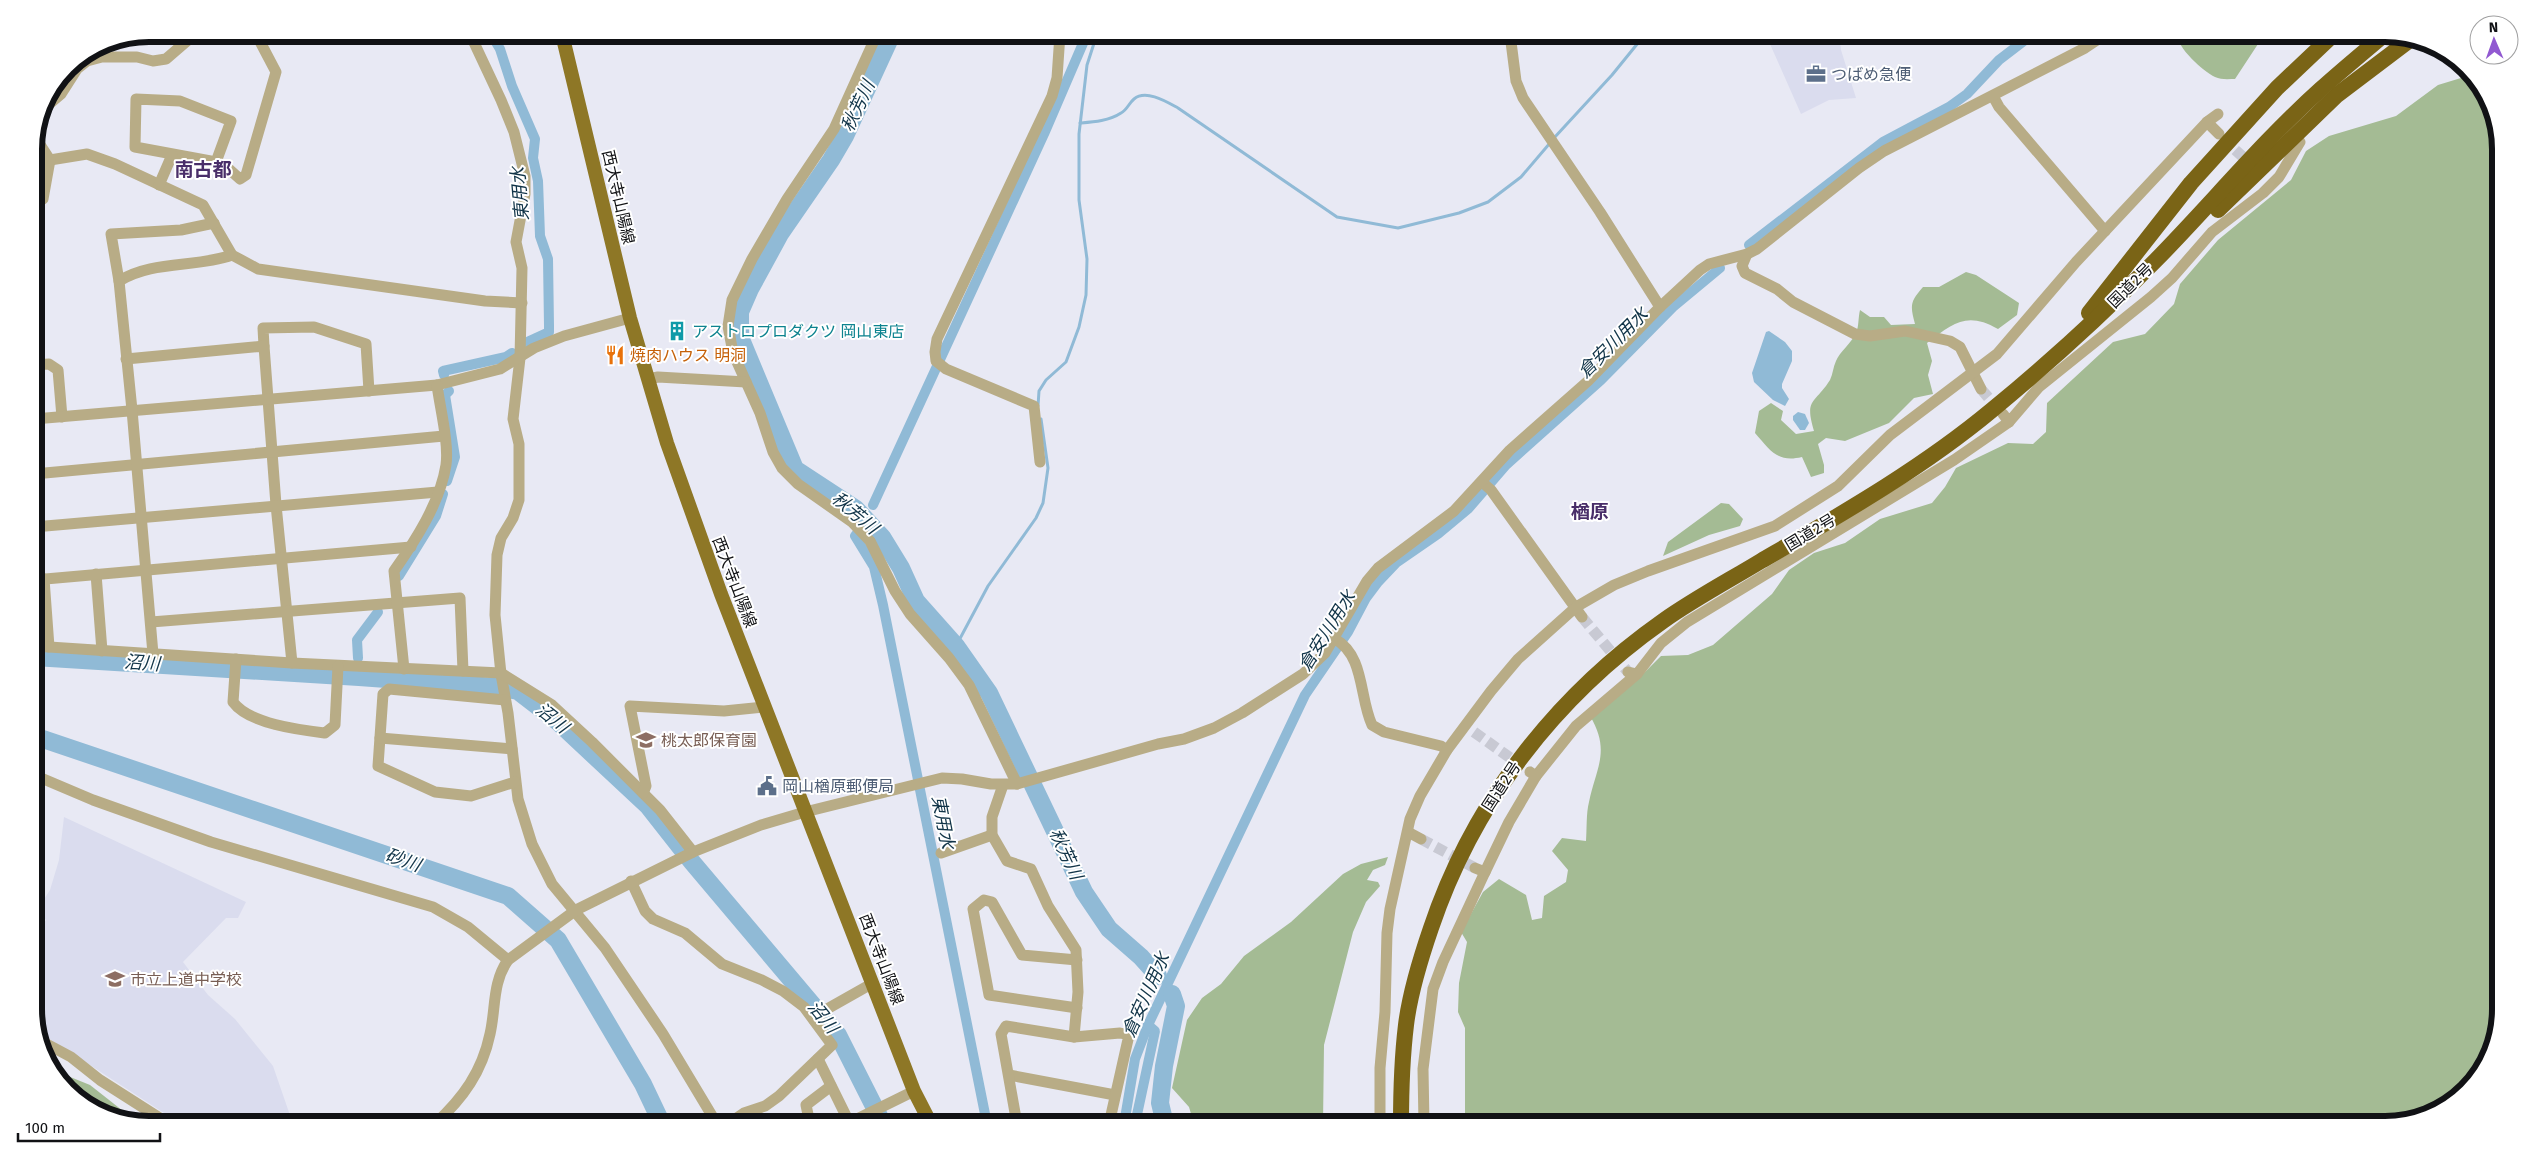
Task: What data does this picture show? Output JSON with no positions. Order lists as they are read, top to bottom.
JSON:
{
  "streets": {
    "highway": ["国道2号"],
    "main road": ["西大寺山陽線"]
  },
  "districts": ["南古都", "楢原"],
  "water": [
    "秋芳川",
    "東用水",
    "倉安川用水",
    "沼川",
    "砂川"
  ],
  "places": {
    "office": ["つばめ急便"],
    "building": ["アストロプロダクツ 岡山東店"],
    "restaurant": ["焼肉ハウス 明洞"],
    "school or university": ["桃太郎保育園", "市立上道中学校"],
    "public building": ["岡山楢原郵便局"]
  },
  "scale_bar": "100 m",
  "north": "top"
}
